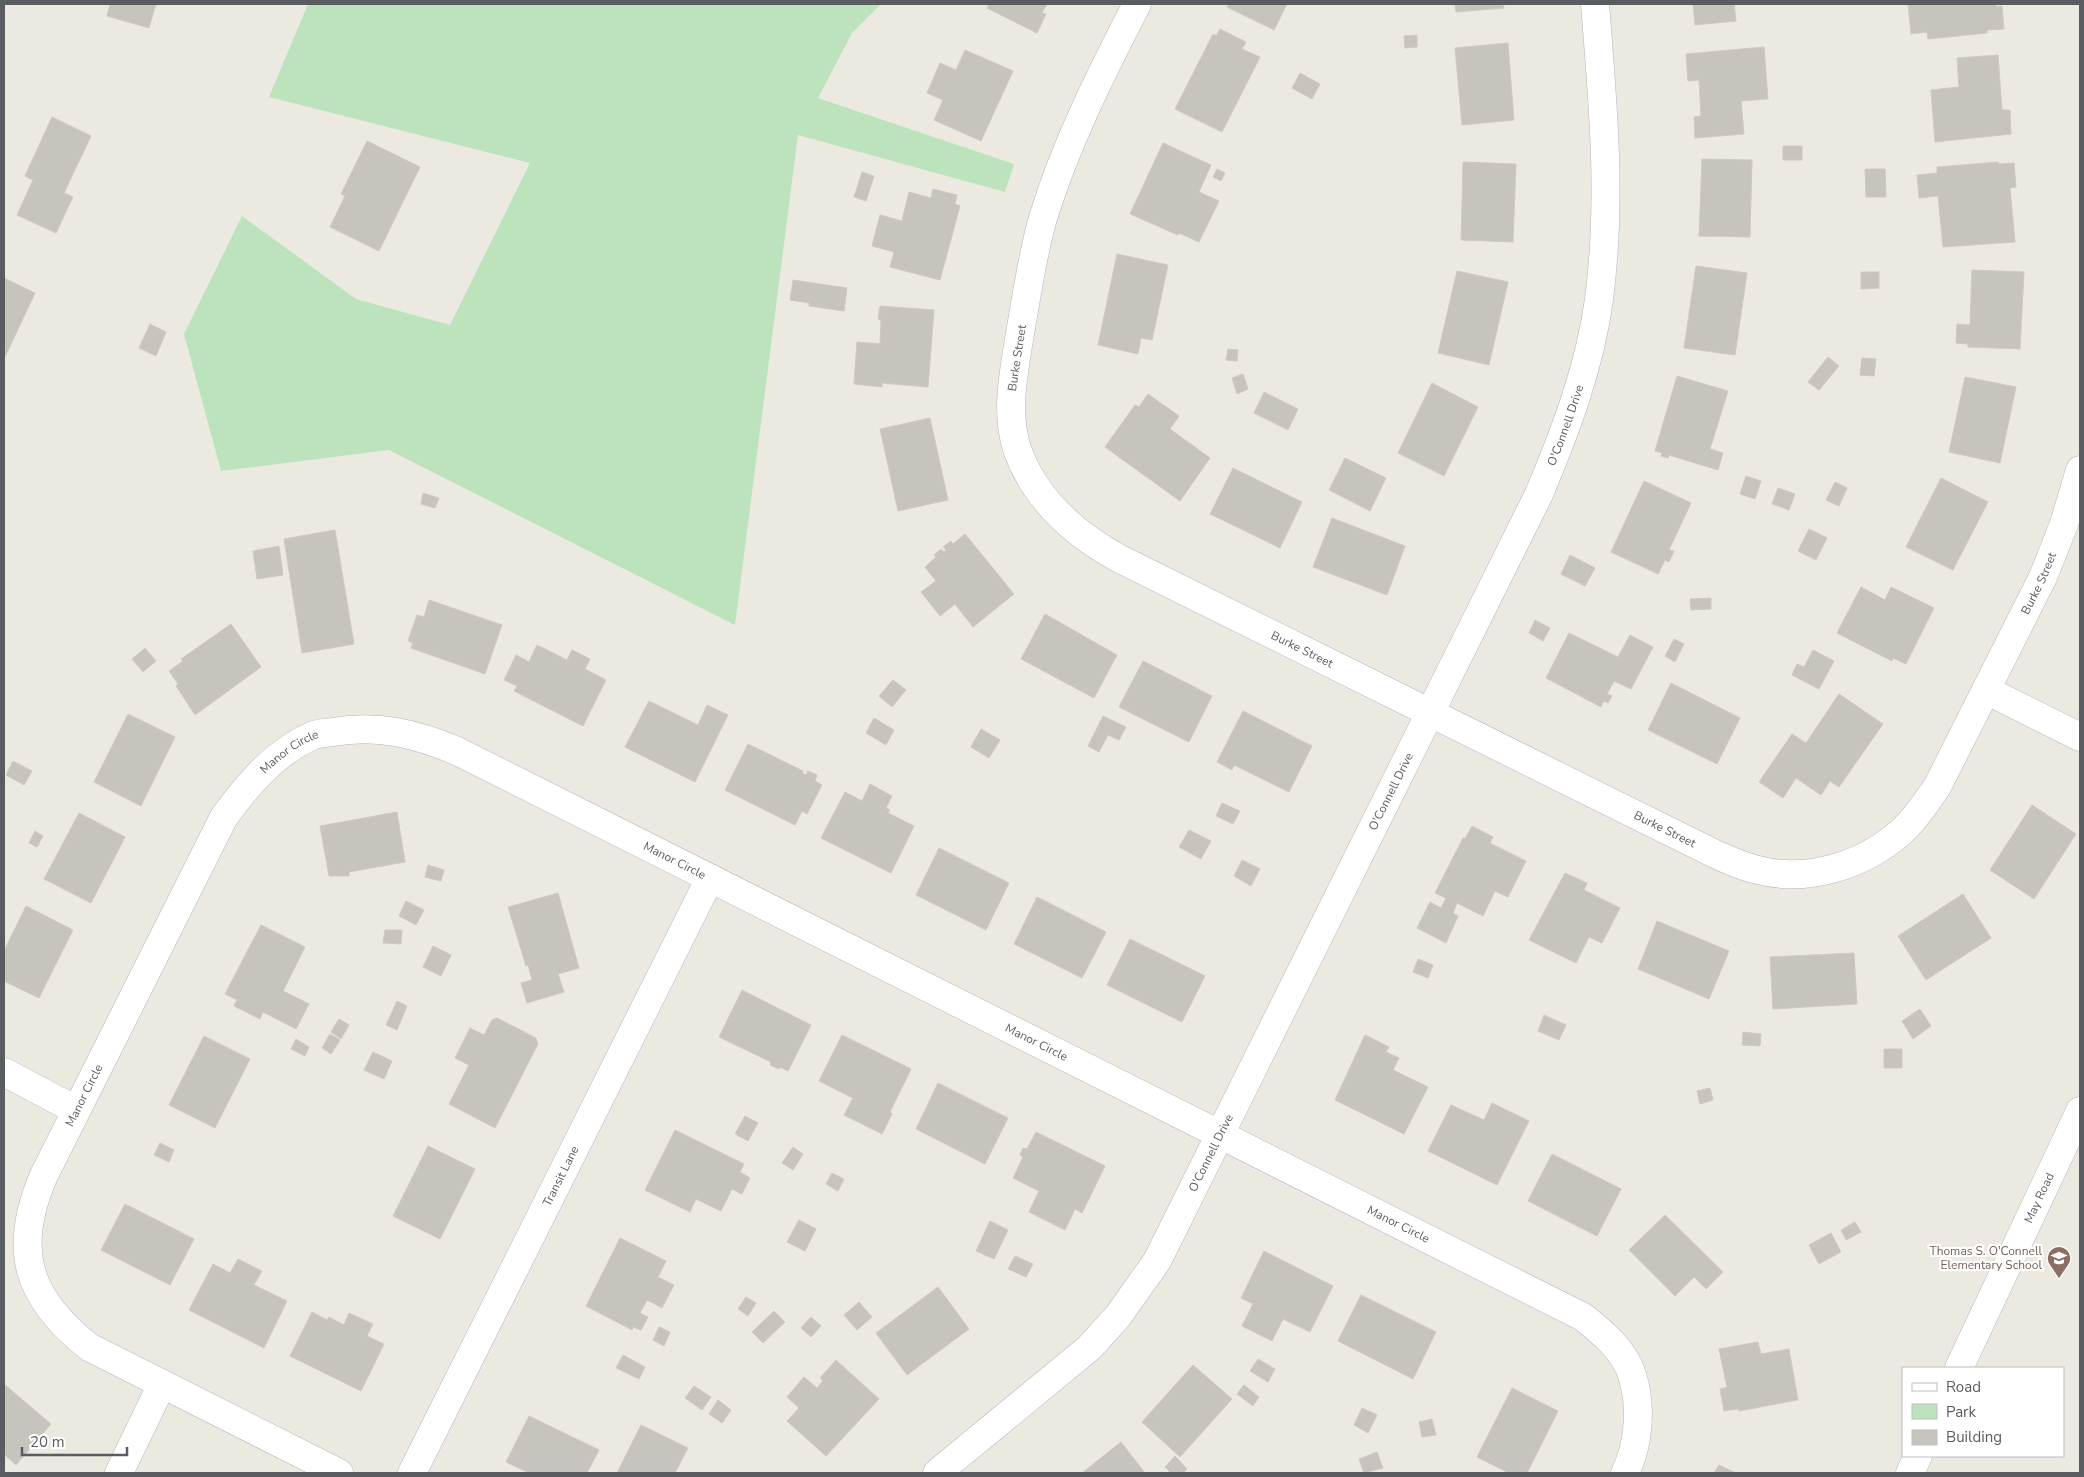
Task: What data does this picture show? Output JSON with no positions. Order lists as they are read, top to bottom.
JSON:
{
  "streets": {
    "street": [
      "Burke Street",
      "O'Connell Drive",
      "Manor Circle",
      "Transit Lane",
      "May Road"
    ]
  },
  "crossings": [
    ["Burke Street", "O'Connell Drive"],
    ["O'Connell Drive", "Manor Circle"],
    ["Manor Circle", "Transit Lane"]
  ],
  "places": {
    "school or university": ["Thomas S. O'Connell Elementary School"]
  },
  "legend": ["Road", "Park", "Building"],
  "scale_bar": "20 m"
}
